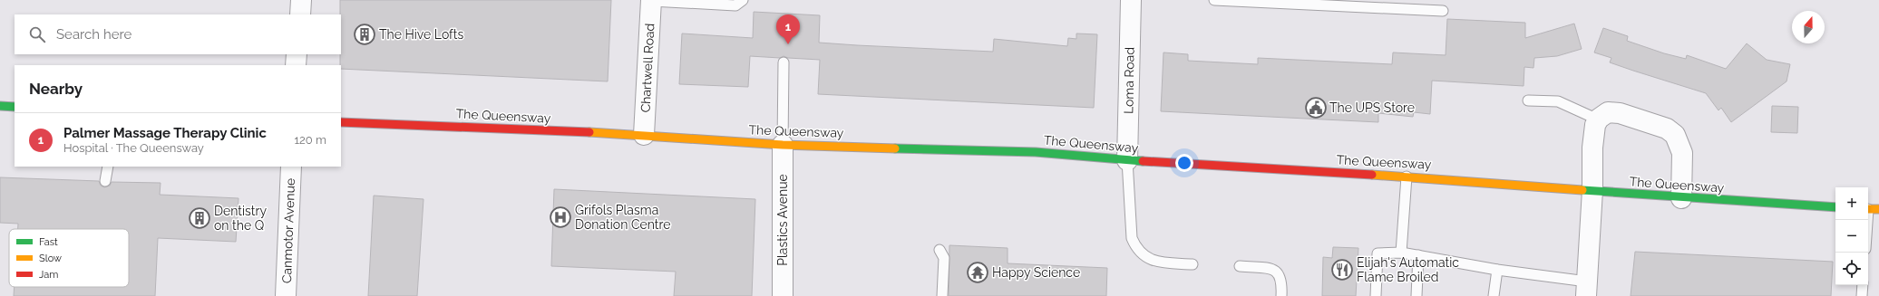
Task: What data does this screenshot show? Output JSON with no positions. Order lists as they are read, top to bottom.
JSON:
{
  "streets": {
    "main road": ["The Queensway"],
    "street": [
      "Chartwell Road",
      "Loma Road",
      "Plastics Avenue",
      "Canmotor Avenue"
    ]
  },
  "crossings": [
    ["Chartwell Road", "The Queensway"],
    ["Loma Road", "The Queensway"],
    ["The Queensway", "Plastics Avenue"]
  ],
  "places": {
    "building": ["The Hive Lofts", "Dentistry on the Q"],
    "public building": ["The UPS Store"],
    "hospital": ["Grifols Plasma Donation Centre"],
    "restaurant": ["Elijah's Automatic Flame Broiled"],
    "temple": ["Happy Science"]
  },
  "legend": ["Fast", "Slow", "Jam"],
  "north": "top",
  "page": {
    "pins": "1",
    "search": "Search here",
    "heading": "Nearby",
    "list": [
      {
        "mark": "1",
        "name": "Palmer Massage Therapy Clinic",
        "note": "Hospital · The Queensway",
        "value": "120 m"
      }
    ],
    "map_buttons": ["+", "−"]
  }
}
